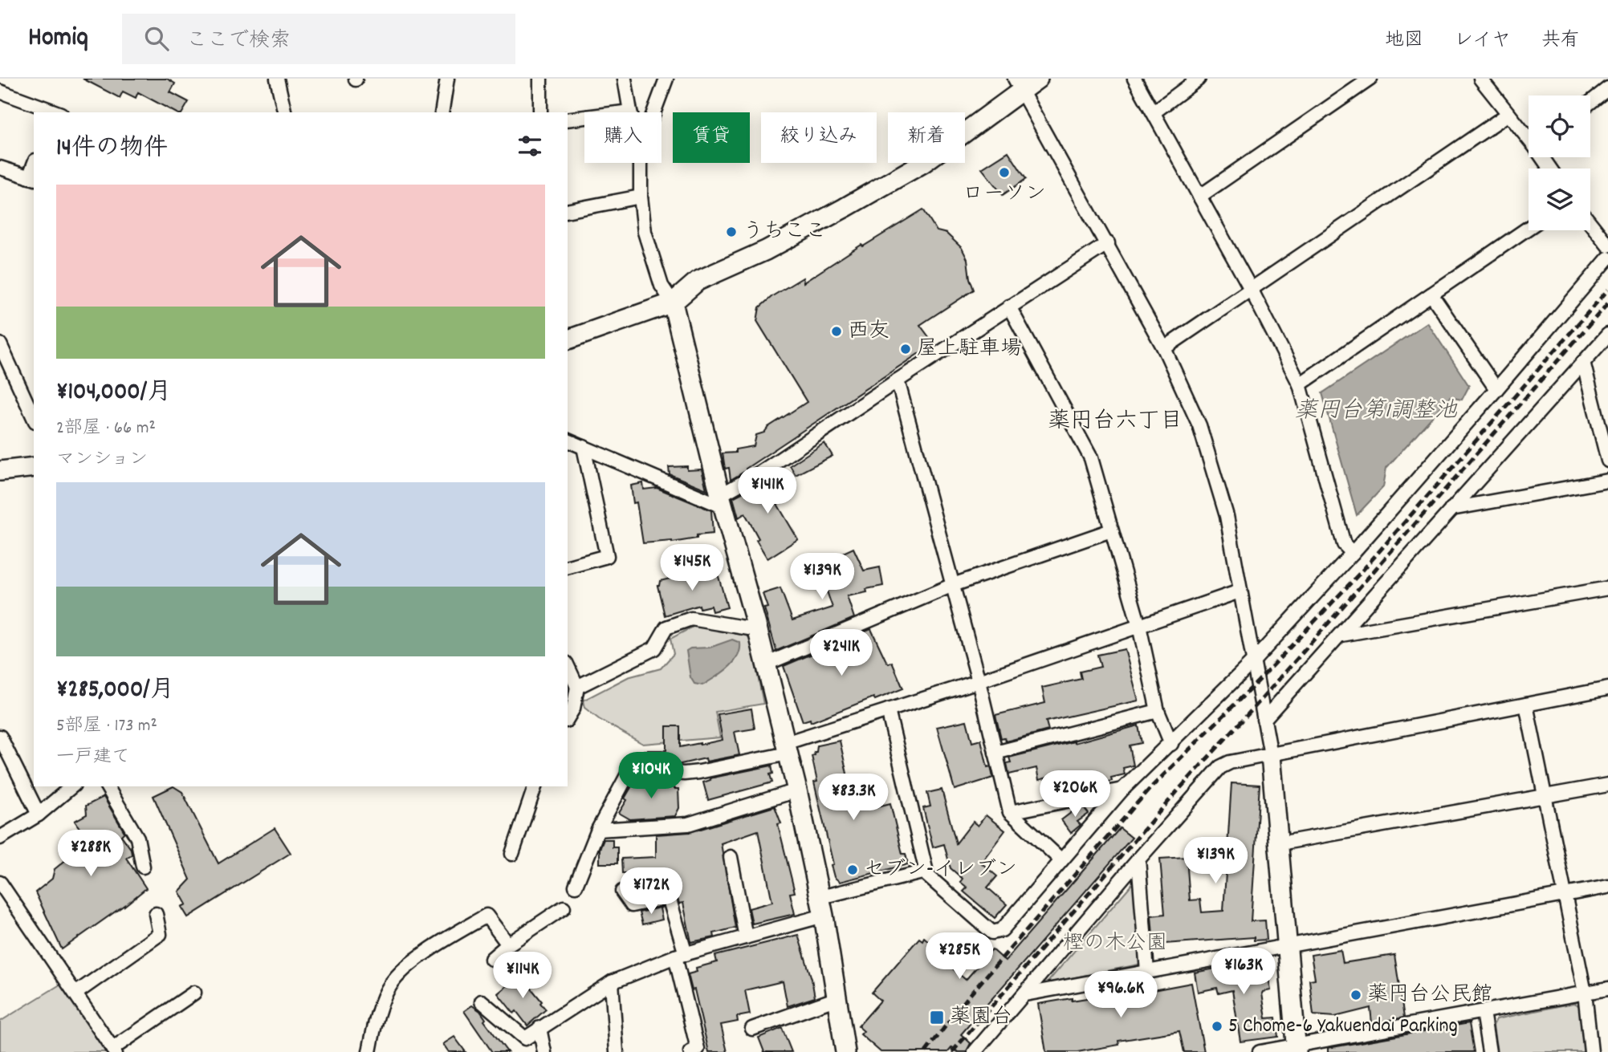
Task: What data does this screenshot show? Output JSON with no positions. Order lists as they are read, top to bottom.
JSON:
{
  "districts": ["薬円台六丁目"],
  "water": ["薬円台第1調整池"],
  "parks": ["樫の木公園"],
  "places": {
    "other": [
      "ローソン",
      "うちここ",
      "西友",
      "屋上駐車場",
      "セブン-イレブン",
      "薬円台公民館",
      "5 Chome-6 Yakuendai Parking"
    ],
    "transit": ["薬園台"]
  },
  "page": {
    "header": "Homiq",
    "search": "ここで検索",
    "nav": ["地図", "レイヤ", "共有"],
    "chip": [
      "購入",
      "賃貸",
      "絞り込み",
      "新着"
    ],
    "heading": "14件の物件",
    "list": [
      {
        "name": "¥104,000/月",
        "note": "2部屋 · 66 m² · マンション"
      },
      {
        "name": "¥285,000/月",
        "note": "5部屋 · 173 m² · 一戸建て"
      }
    ],
    "price": [
      "¥141K",
      "¥145K",
      "¥139K",
      "¥241K",
      "¥104K",
      "¥206K",
      "¥83.3K",
      "¥288K",
      "¥139K",
      "¥172K",
      "¥285K",
      "¥163K",
      "¥114K",
      "¥96.6K"
    ]
  }
}
